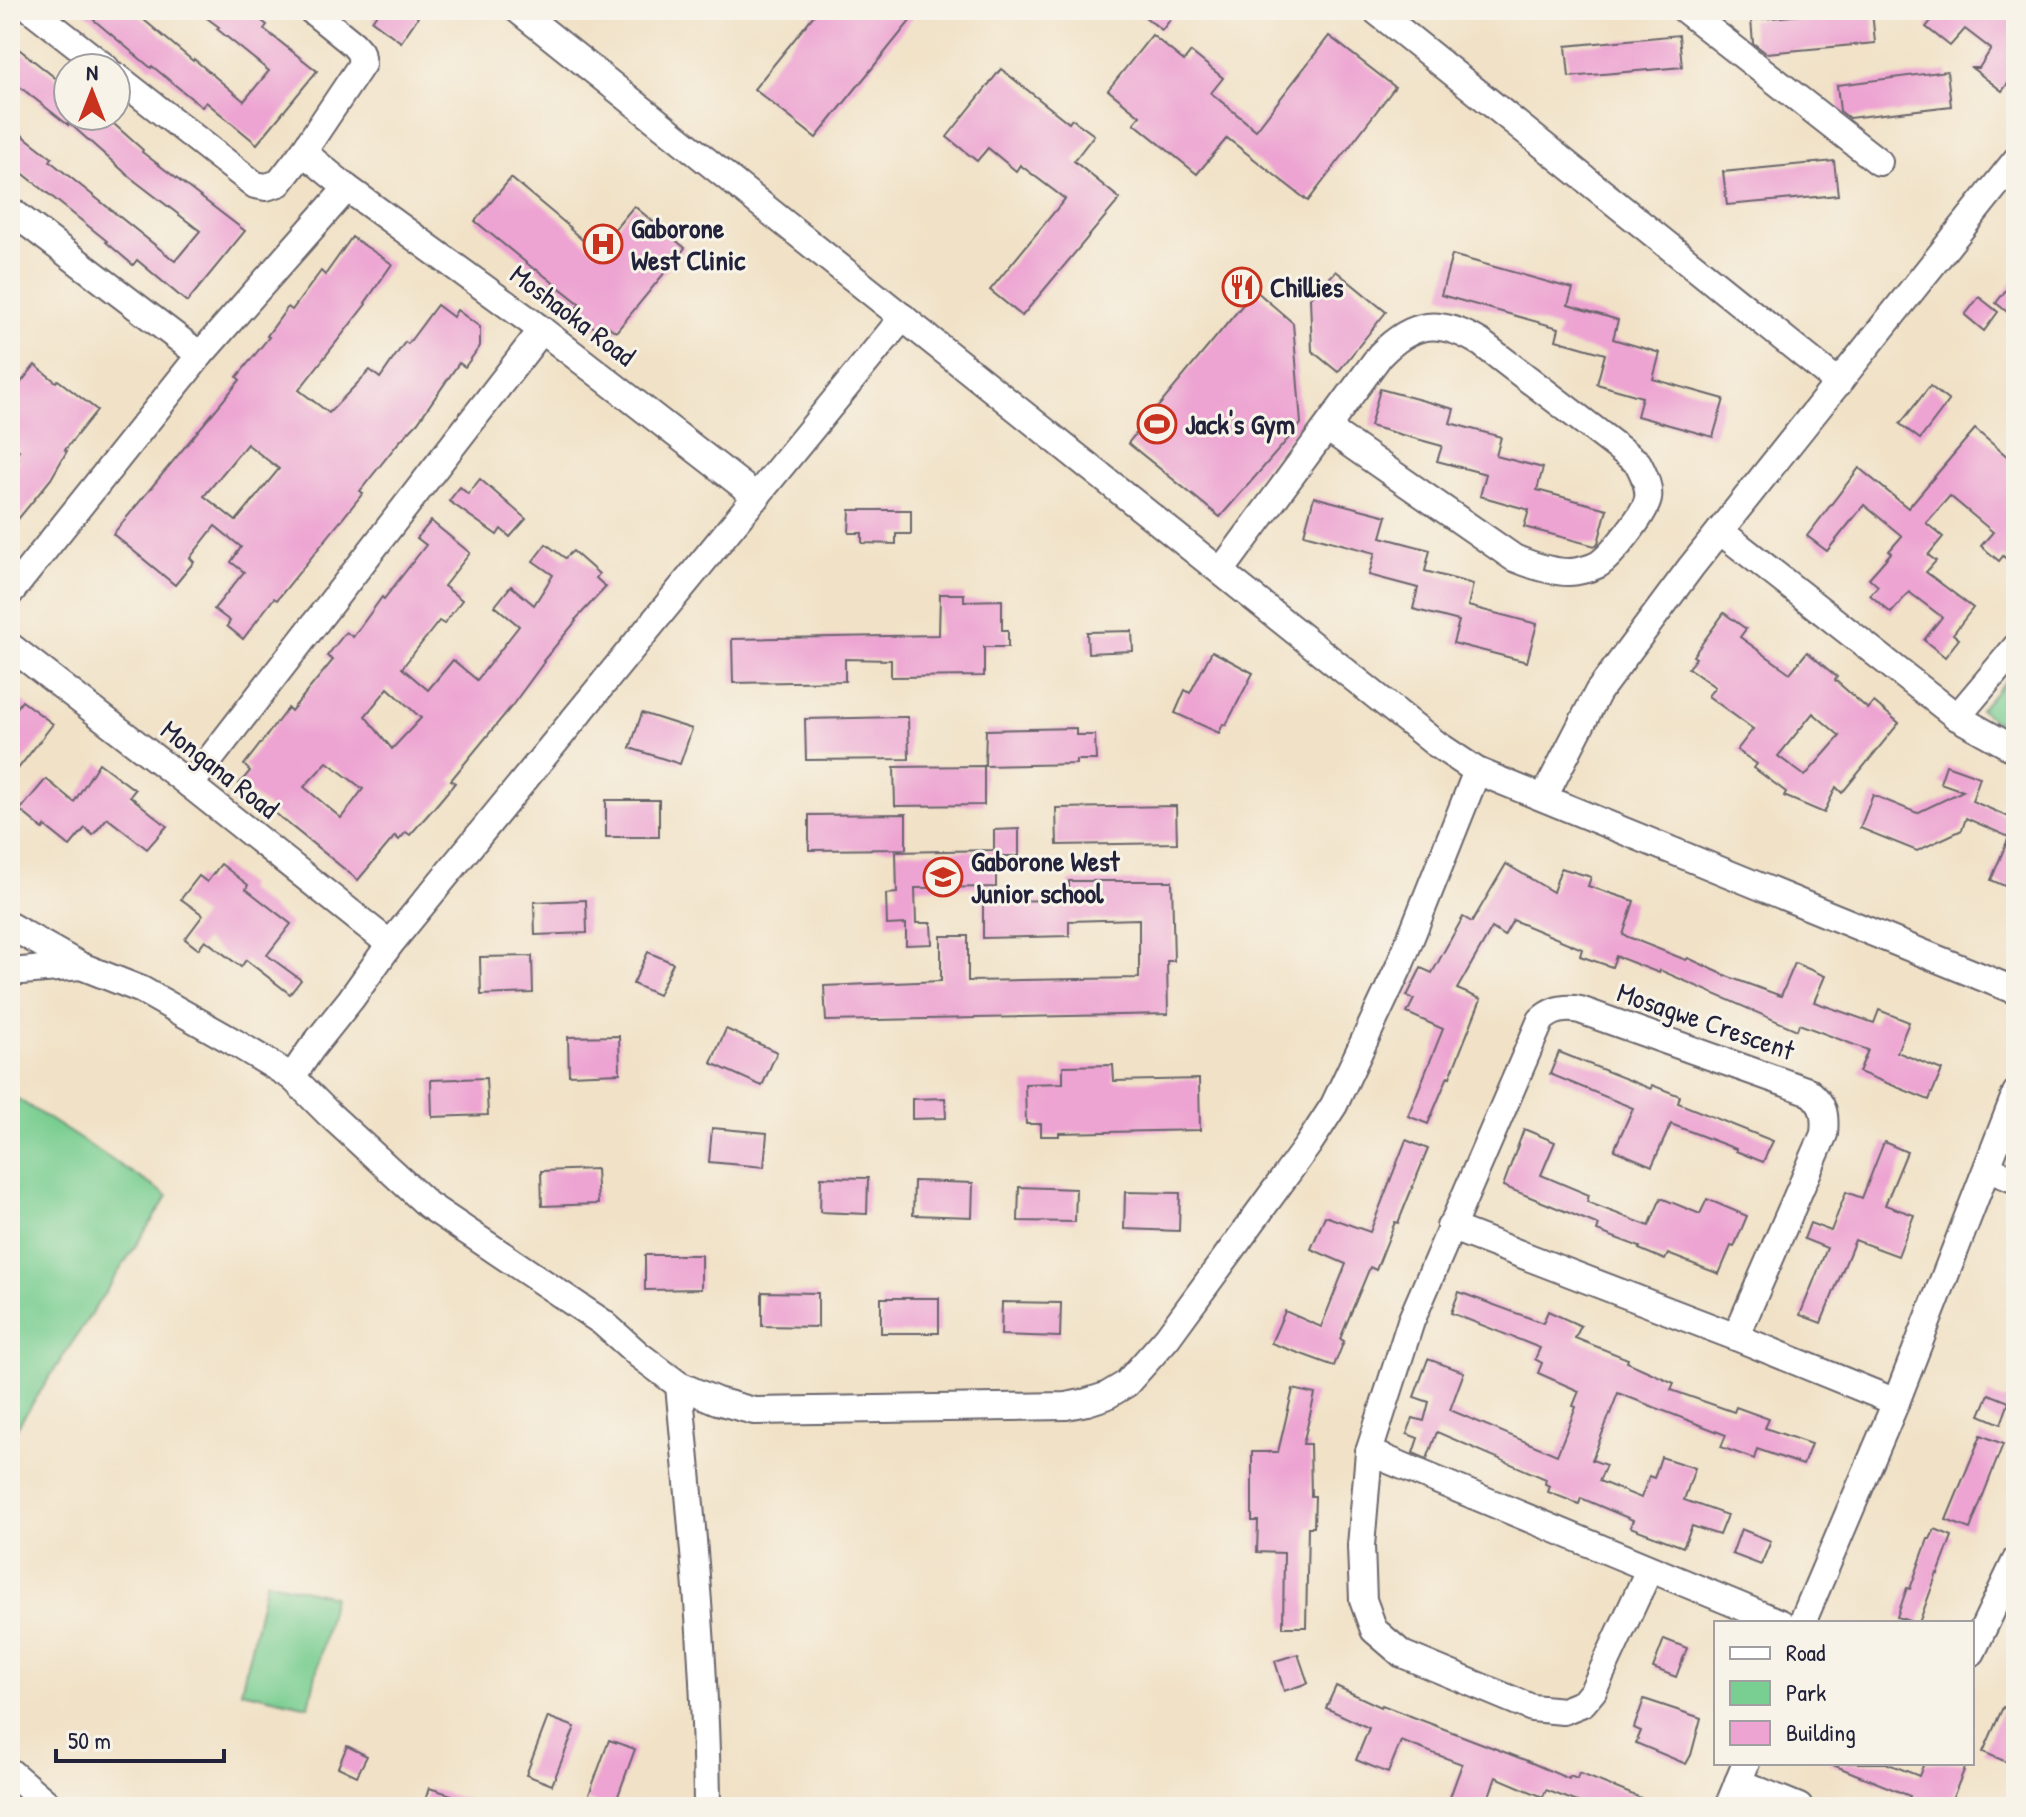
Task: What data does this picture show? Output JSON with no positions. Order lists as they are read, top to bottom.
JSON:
{
  "streets": {
    "street": ["Moshaoka Road", "Mongana Road", "Mosagwe Crescent"]
  },
  "places": {
    "hospital": ["Gaborone West Clinic"],
    "restaurant": ["Chillies"],
    "sports": ["Jack's Gym"],
    "school or university": ["Gaborone West Junior school"]
  },
  "legend": ["Road", "Park", "Building"],
  "scale_bar": "50 m",
  "north": "top"
}
